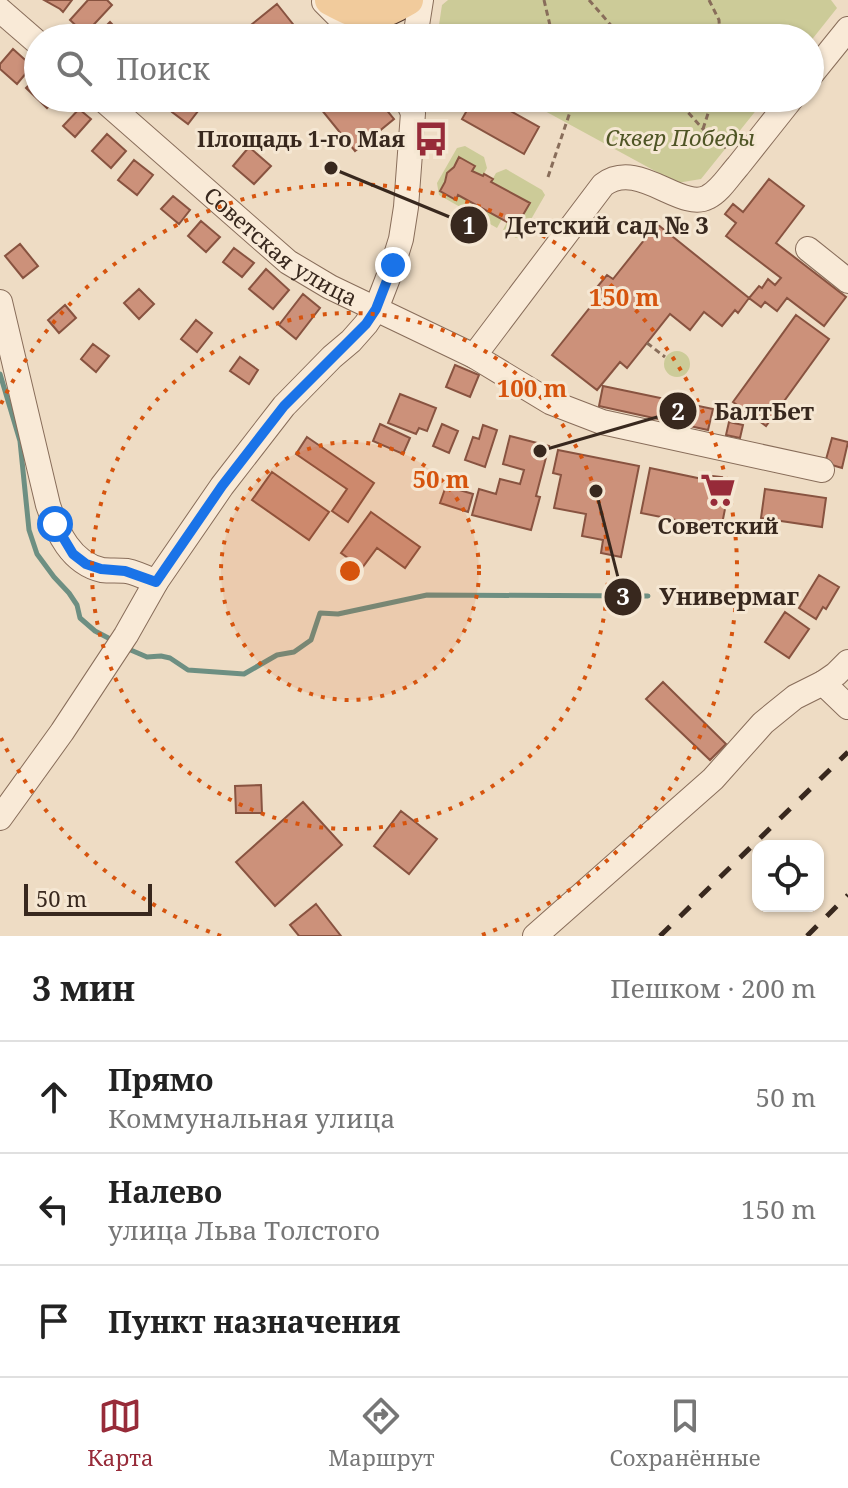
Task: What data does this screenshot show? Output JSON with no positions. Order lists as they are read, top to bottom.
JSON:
{
  "streets": {
    "street": ["Советская улица"]
  },
  "parks": ["Сквер Победы"],
  "places": {
    "bus stop": ["Площадь 1-го Мая"],
    "other": ["Детский сад № 3", "БалтБет", "Универмаг"],
    "supermarket": ["Советский"]
  },
  "scale_bar": "50 m",
  "page": {
    "search": "Поиск",
    "scale": "50 m",
    "heading": ["3 мин", "Пешком · 200 m"],
    "list": [
      ["Прямо", "Коммунальная улица", "50 m"],
      ["Налево", "улица Льва Толстого", "150 m"],
      "Пункт назначения"
    ],
    "nav": ["Карта", "Маршрут", "Сохранённые"]
  },
  "rings": ["150 m", "100 m", "50 m"]
}
